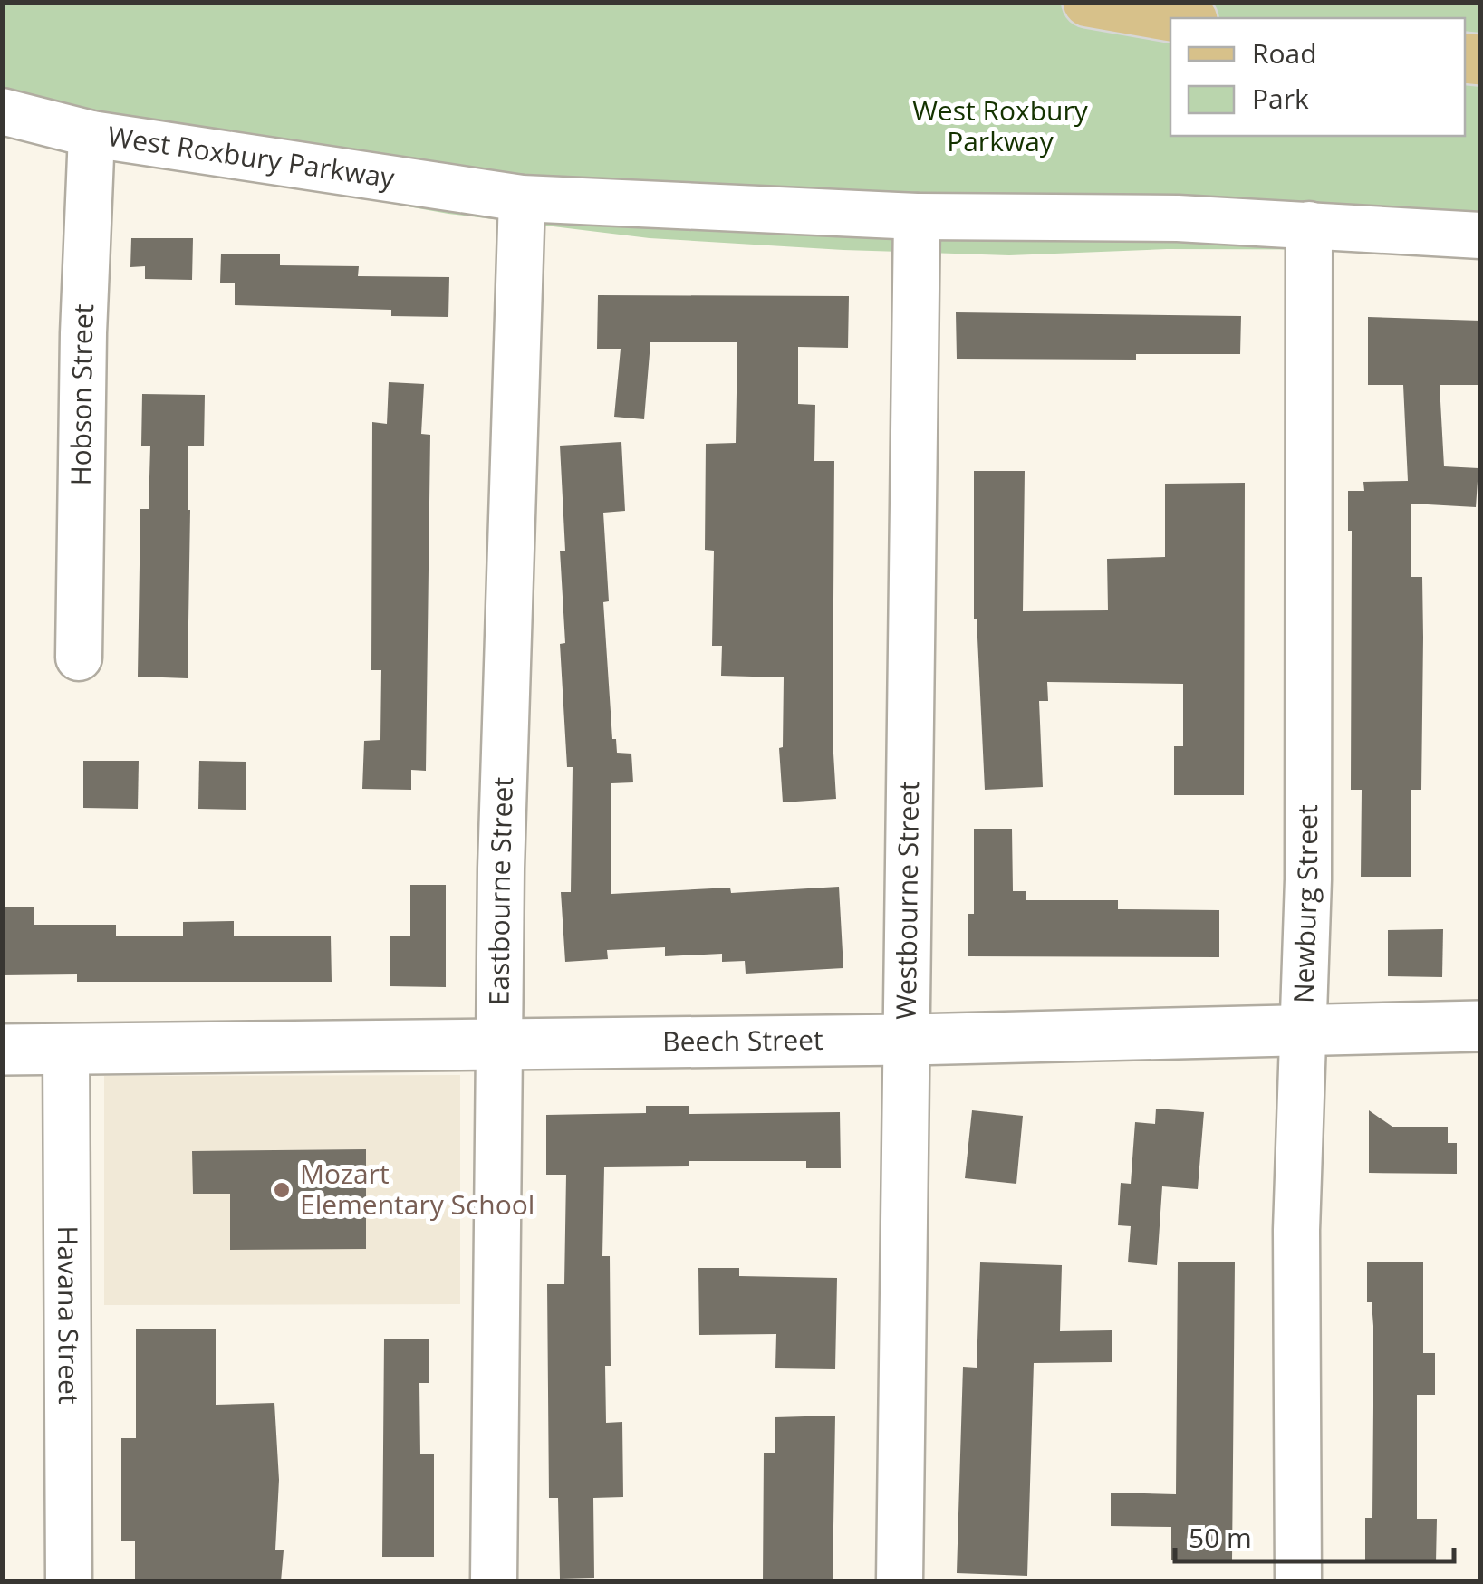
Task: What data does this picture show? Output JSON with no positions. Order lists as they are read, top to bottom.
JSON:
{
  "streets": {
    "street": [
      "West Roxbury Parkway",
      "Hobson Street",
      "Eastbourne Street",
      "Westbourne Street",
      "Newburg Street",
      "Beech Street",
      "Havana Street"
    ]
  },
  "crossings": [
    ["West Roxbury Parkway", "Hobson Street"],
    ["West Roxbury Parkway", "Eastbourne Street"],
    ["West Roxbury Parkway", "Westbourne Street"],
    ["West Roxbury Parkway", "Newburg Street"],
    ["Eastbourne Street", "Beech Street"],
    ["Westbourne Street", "Beech Street"],
    ["Newburg Street", "Beech Street"],
    ["Beech Street", "Havana Street"]
  ],
  "parks": ["West Roxbury Parkway"],
  "places": ["Mozart Elementary School"],
  "legend": ["Road", "Park"],
  "scale_bar": "50 m"
}
